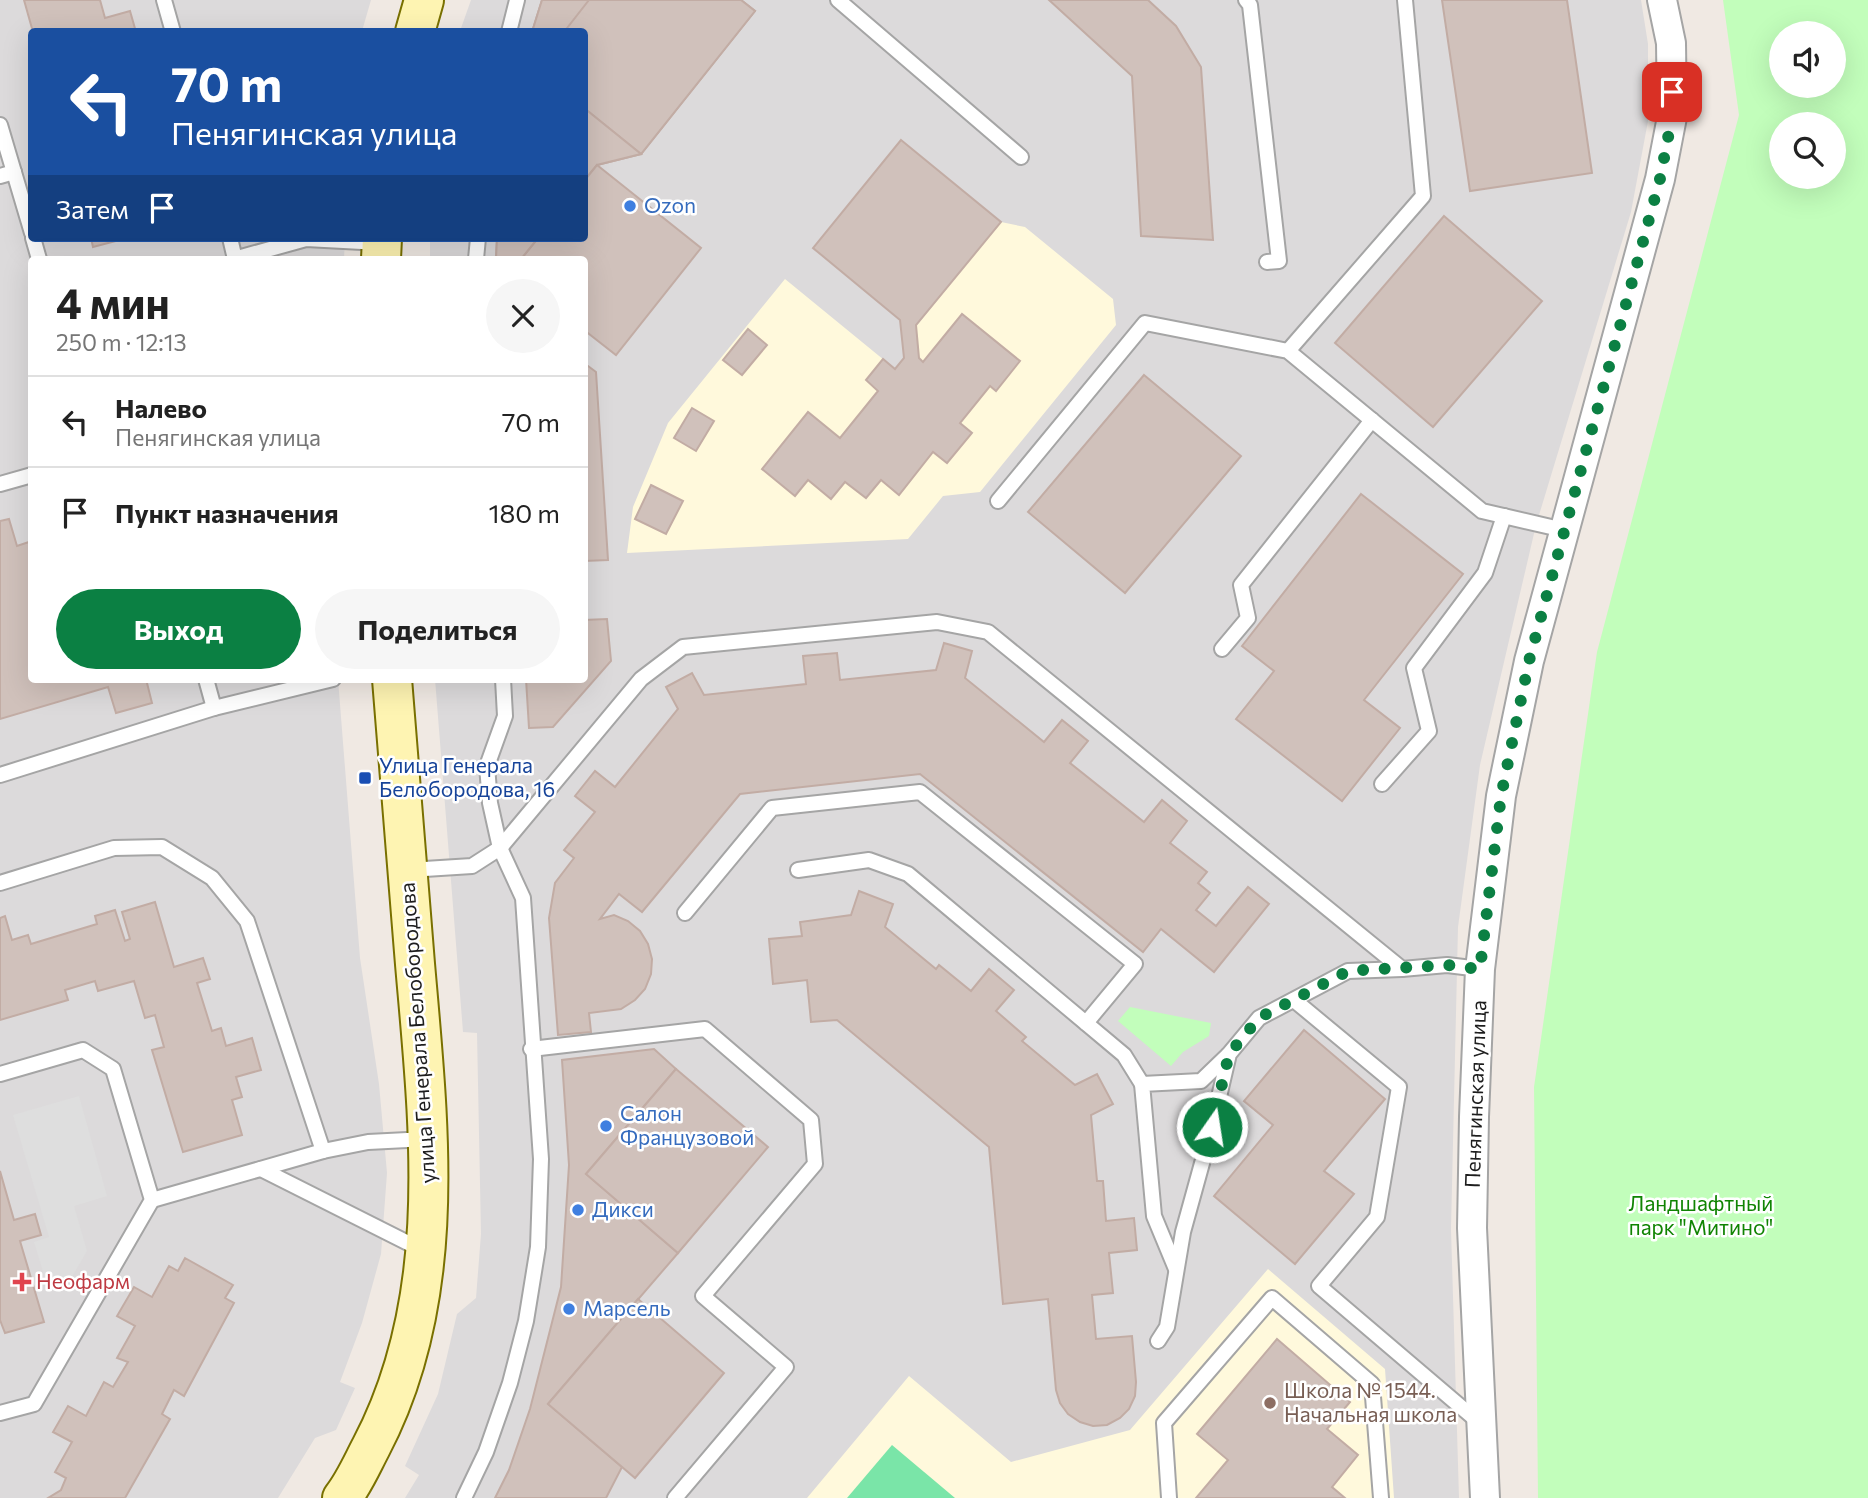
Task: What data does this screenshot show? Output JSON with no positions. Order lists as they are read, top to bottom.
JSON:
{
  "streets": {
    "main road": ["улица Генерала Белобородова"],
    "street": ["Пенягинская улица"]
  },
  "parks": ["Ландшафтный парк \"Митино\""],
  "places": {
    "other": [
      "Ozon",
      "Салон Французовой",
      "Дикси",
      "Марсель",
      "Школа № 1544. Начальная школа"
    ],
    "transit": ["Улица Генерала Белобородова, 16"],
    "health": ["Неофарм"]
  },
  "page": {
    "turn": ["70 m", "Пенягинская улица"],
    "then": "Затем",
    "heading": ["4 мин", "250 m · 12:13"],
    "list": [
      {
        "name": "Налево",
        "note": "Пенягинская улица",
        "value": "70 m"
      },
      {
        "name": "Пункт назначения",
        "value": "180 m"
      }
    ],
    "buttons": ["Выход", "Поделиться"]
  }
}
